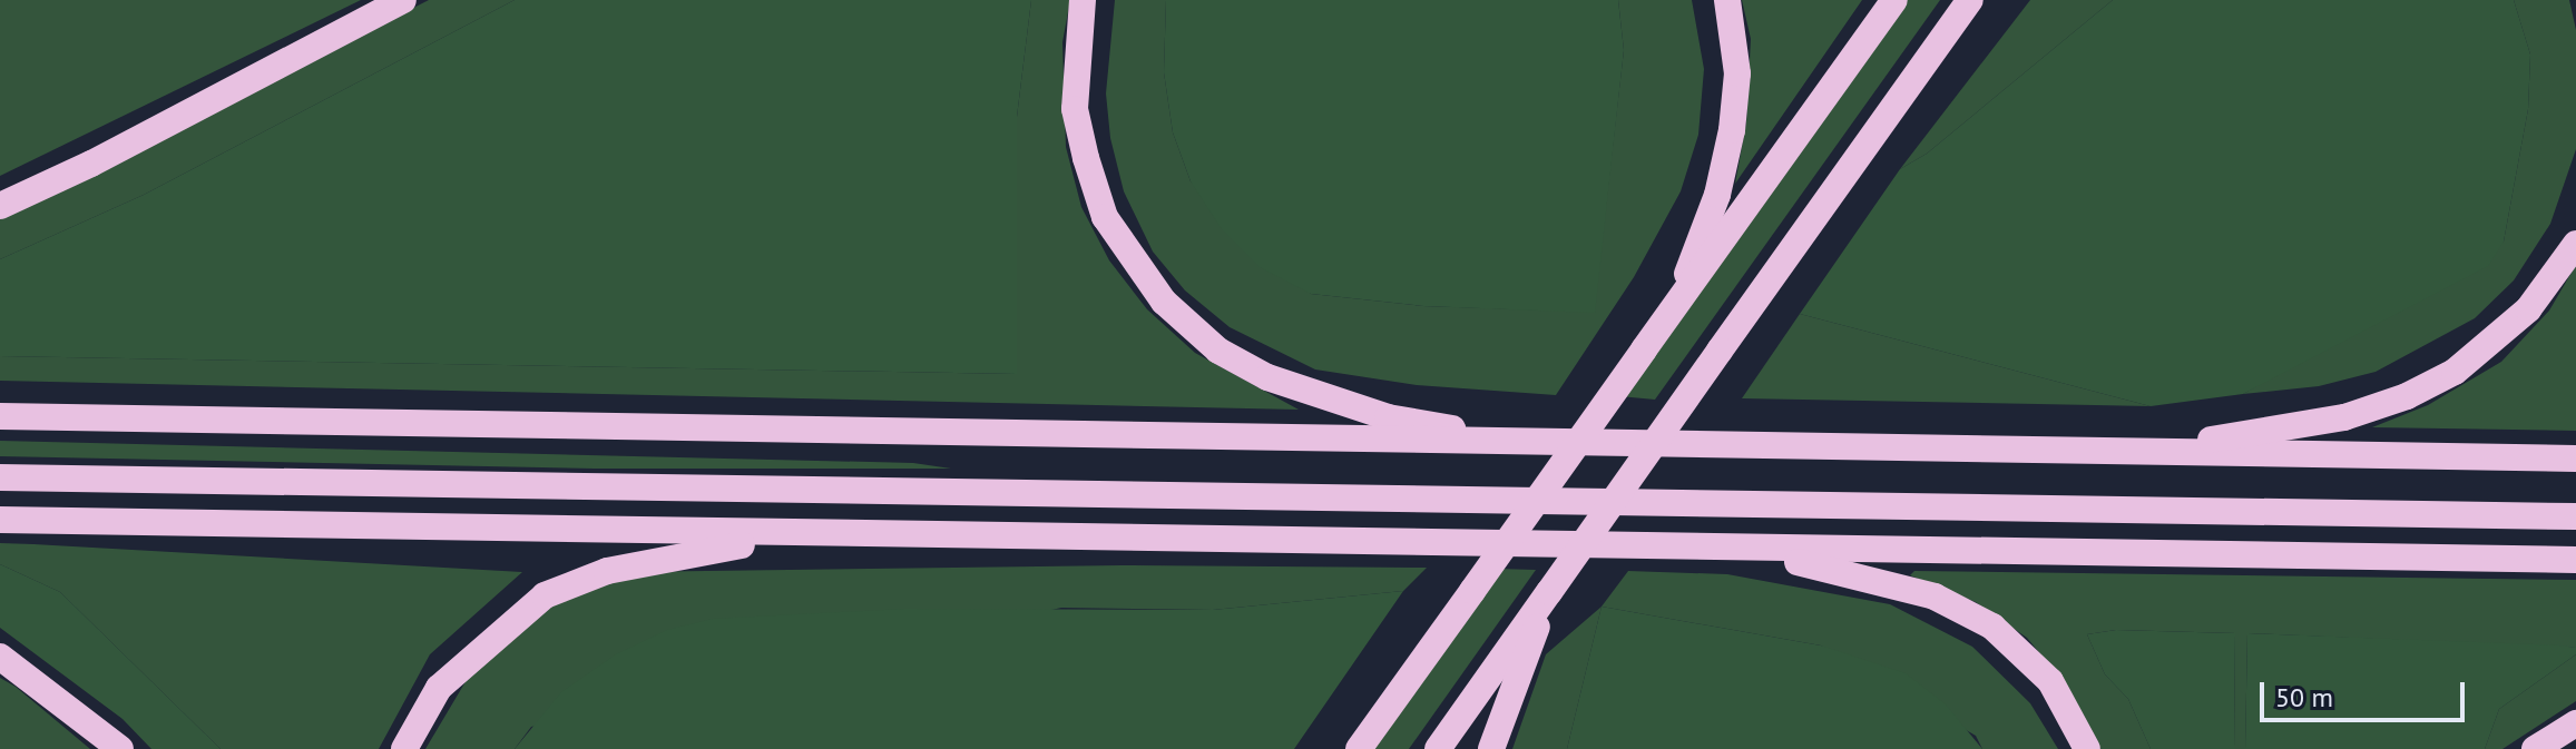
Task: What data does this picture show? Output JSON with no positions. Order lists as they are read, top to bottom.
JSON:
{
  "scale_bar": "50 m"
}
